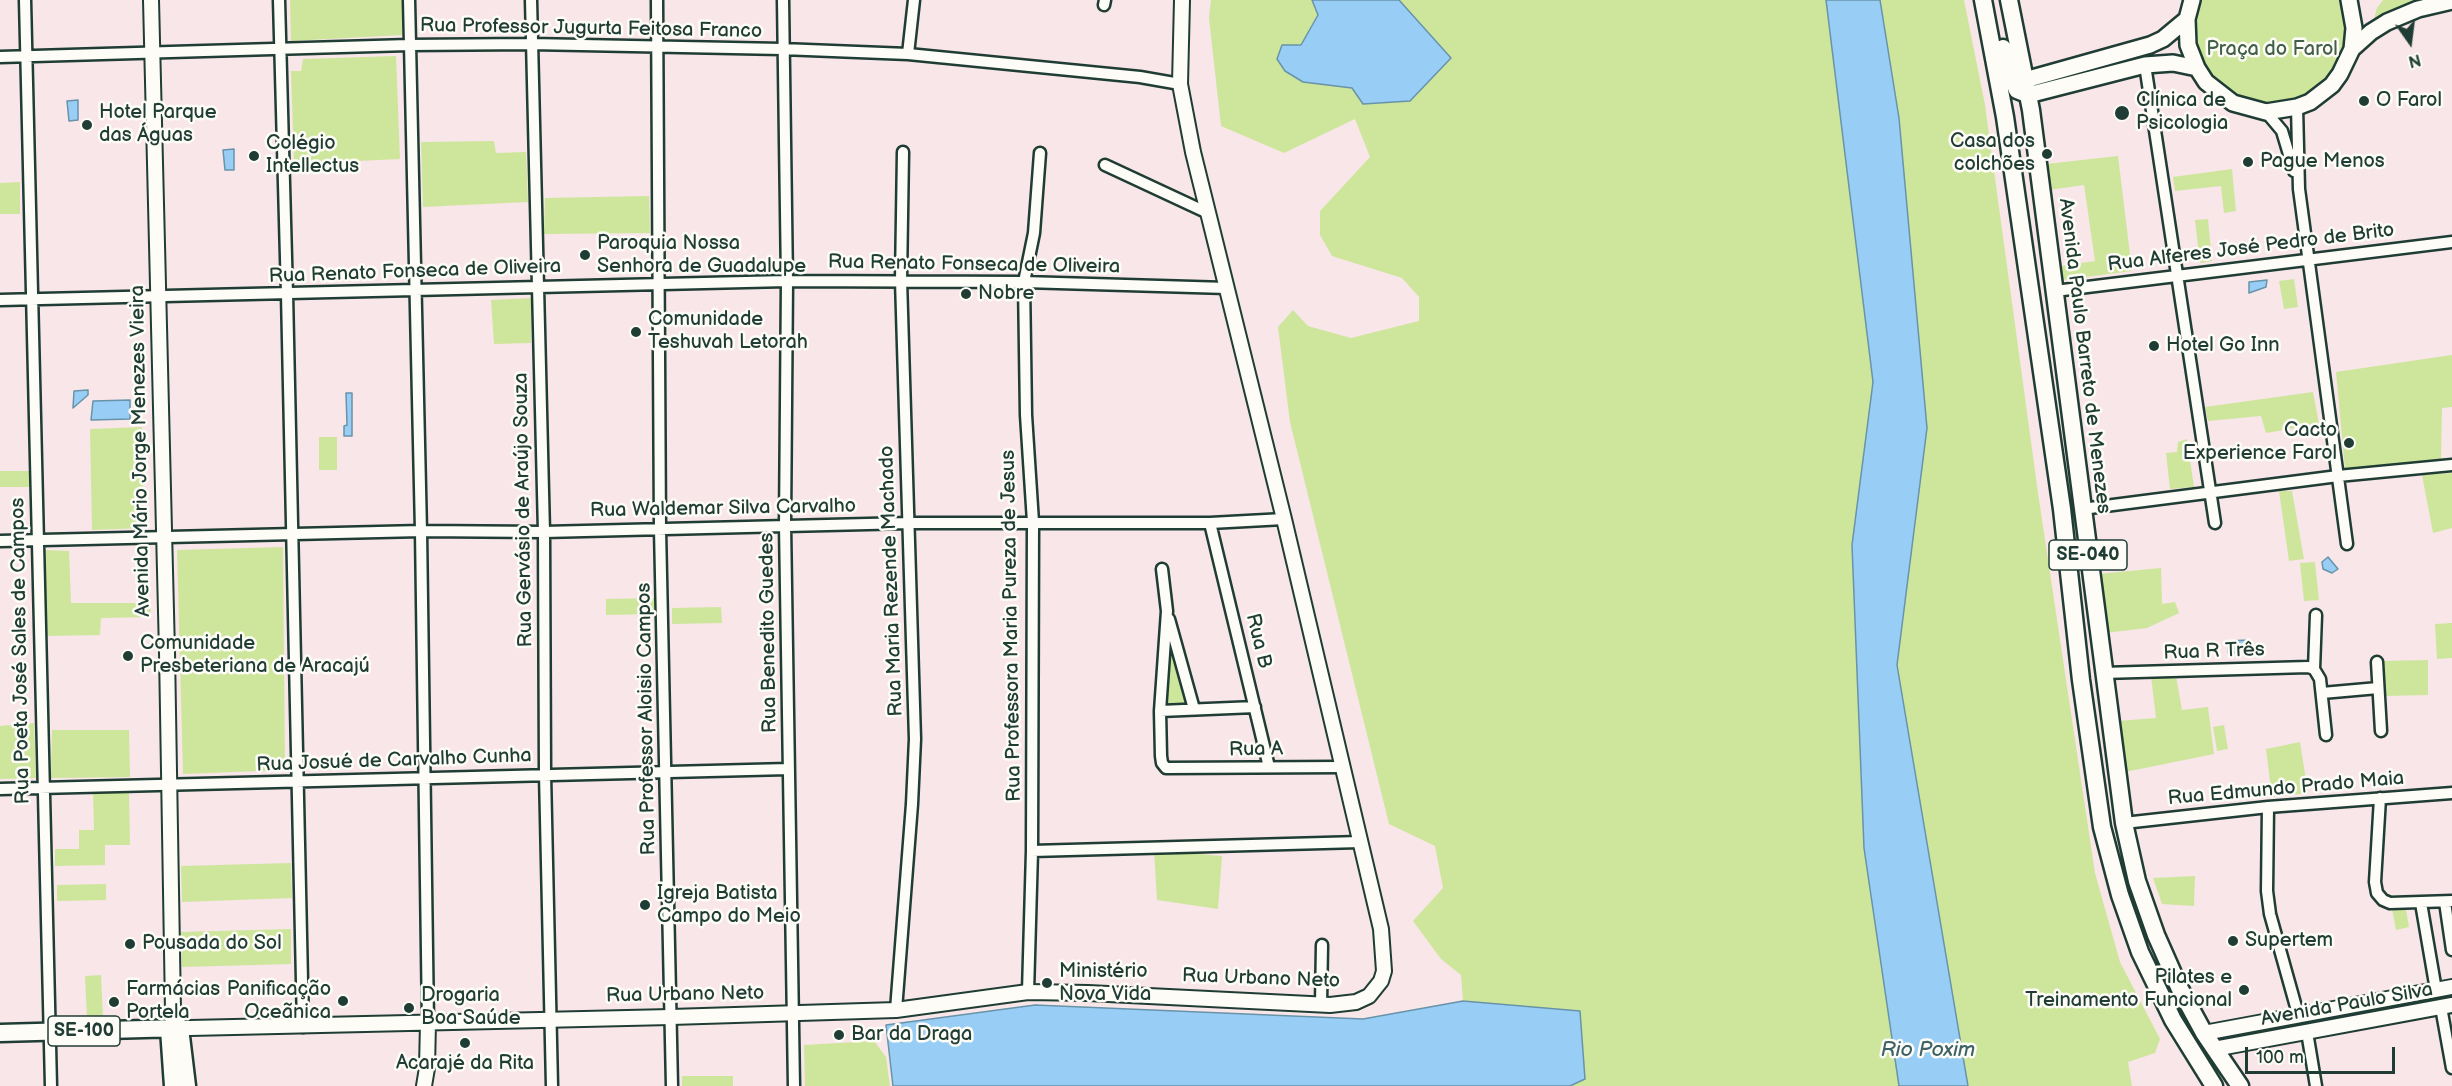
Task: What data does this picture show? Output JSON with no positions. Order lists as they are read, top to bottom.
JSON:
{
  "streets": {
    "main road": [
      "Avenida Paulo Barreto de Menezes",
      "Avenida Mário Jorge Menezes Vieira",
      "SE-040",
      "Rua Urbano Neto",
      "SE-100"
    ],
    "street": [
      "Rua Professor Jugurta Feitosa Franco",
      "Rua Alferes José Pedro de Brito",
      "Rua Renato Fonseca de Oliveira",
      "Rua Waldemar Silva Carvalho",
      "Rua Gervásio de Araújo Souza",
      "Rua Maria Rezende Machado",
      "Rua Professora Maria Pureza de Jesus",
      "Rua Benedito Guedes",
      "Rua B",
      "Rua Poeta José Sales de Campos",
      "Rua R Três",
      "Rua Professor Aloisio Campos",
      "Rua A",
      "Rua Josué de Carvalho Cunha",
      "Rua Edmundo Prado Maia",
      "Avenida Paulo Silva"
    ]
  },
  "crossings": [
    ["Rua Professor Jugurta Feitosa Franco", "Avenida Mário Jorge Menezes Vieira"],
    ["Rua Professor Jugurta Feitosa Franco", "Rua Gervásio de Araújo Souza"],
    ["Rua Professor Jugurta Feitosa Franco", "Rua Benedito Guedes"],
    ["Rua Professor Jugurta Feitosa Franco", "Rua Poeta José Sales de Campos"],
    ["Rua Professor Jugurta Feitosa Franco", "Rua Professor Aloisio Campos"],
    ["Rua Alferes José Pedro de Brito", "Avenida Paulo Barreto de Menezes"],
    ["Rua Renato Fonseca de Oliveira", "Avenida Mário Jorge Menezes Vieira"],
    ["Rua Renato Fonseca de Oliveira", "Rua Gervásio de Araújo Souza"],
    ["Rua Renato Fonseca de Oliveira", "Rua Maria Rezende Machado"],
    ["Rua Renato Fonseca de Oliveira", "Rua Professora Maria Pureza de Jesus"],
    ["Rua Renato Fonseca de Oliveira", "Rua Benedito Guedes"],
    ["Rua Renato Fonseca de Oliveira", "Rua Poeta José Sales de Campos"],
    ["Rua Renato Fonseca de Oliveira", "Rua Professor Aloisio Campos"],
    ["Avenida Paulo Barreto de Menezes", "Rua R Três"],
    ["Avenida Paulo Barreto de Menezes", "Rua Edmundo Prado Maia"],
    ["Avenida Paulo Barreto de Menezes", "Avenida Paulo Silva"],
    ["Avenida Mário Jorge Menezes Vieira", "Rua Waldemar Silva Carvalho"],
    ["Avenida Mário Jorge Menezes Vieira", "Rua Josué de Carvalho Cunha"],
    ["Avenida Mário Jorge Menezes Vieira", "Rua Urbano Neto"],
    ["Rua Waldemar Silva Carvalho", "Rua Gervásio de Araújo Souza"],
    ["Rua Waldemar Silva Carvalho", "Rua Maria Rezende Machado"],
    ["Rua Waldemar Silva Carvalho", "Rua Professora Maria Pureza de Jesus"],
    ["Rua Waldemar Silva Carvalho", "Rua Benedito Guedes"],
    ["Rua Waldemar Silva Carvalho", "Rua B"],
    ["Rua Waldemar Silva Carvalho", "Rua Poeta José Sales de Campos"],
    ["Rua Waldemar Silva Carvalho", "Rua Professor Aloisio Campos"],
    ["Rua Gervásio de Araújo Souza", "Rua Josué de Carvalho Cunha"],
    ["Rua Gervásio de Araújo Souza", "Rua Urbano Neto"],
    ["Rua Maria Rezende Machado", "Rua Urbano Neto"],
    ["Rua Professora Maria Pureza de Jesus", "Rua Urbano Neto"],
    ["Rua Benedito Guedes", "Rua Josué de Carvalho Cunha"],
    ["Rua Benedito Guedes", "Rua Urbano Neto"],
    ["Rua B", "Rua A"],
    ["Rua Poeta José Sales de Campos", "Rua Josué de Carvalho Cunha"],
    ["Rua Poeta José Sales de Campos", "Rua Urbano Neto"],
    ["Rua Professor Aloisio Campos", "Rua Josué de Carvalho Cunha"],
    ["Rua Professor Aloisio Campos", "Rua Urbano Neto"]
  ],
  "water": ["Rio Poxim"],
  "parks": ["Praça do Farol"],
  "places": [
    "O Farol",
    "Clínica de Psicologia",
    "Hotel Parque das Águas",
    "Casa dos colchões",
    "Colégio Intellectus",
    "Pague Menos",
    "Paroquia Nossa Senhora de Guadalupe",
    "Nobre",
    "Comunidade Teshuvah Letorah",
    "Hotel Go Inn",
    "Cacto Experience Farol",
    "Comunidade Presbeteriana de Aracajú",
    "Igreja Batista Campo do Meio",
    "Supertem",
    "Pousada do Sol",
    "Ministério Nova Vida",
    "Pilates e Treinamento Funcional",
    "Panificação Oceãnica",
    "Farmácias Portela",
    "Drogaria Boa Saúde",
    "Bar da Draga",
    "Acarajé da Rita"
  ],
  "scale_bar": "100 m",
  "north": "bottom"
}
